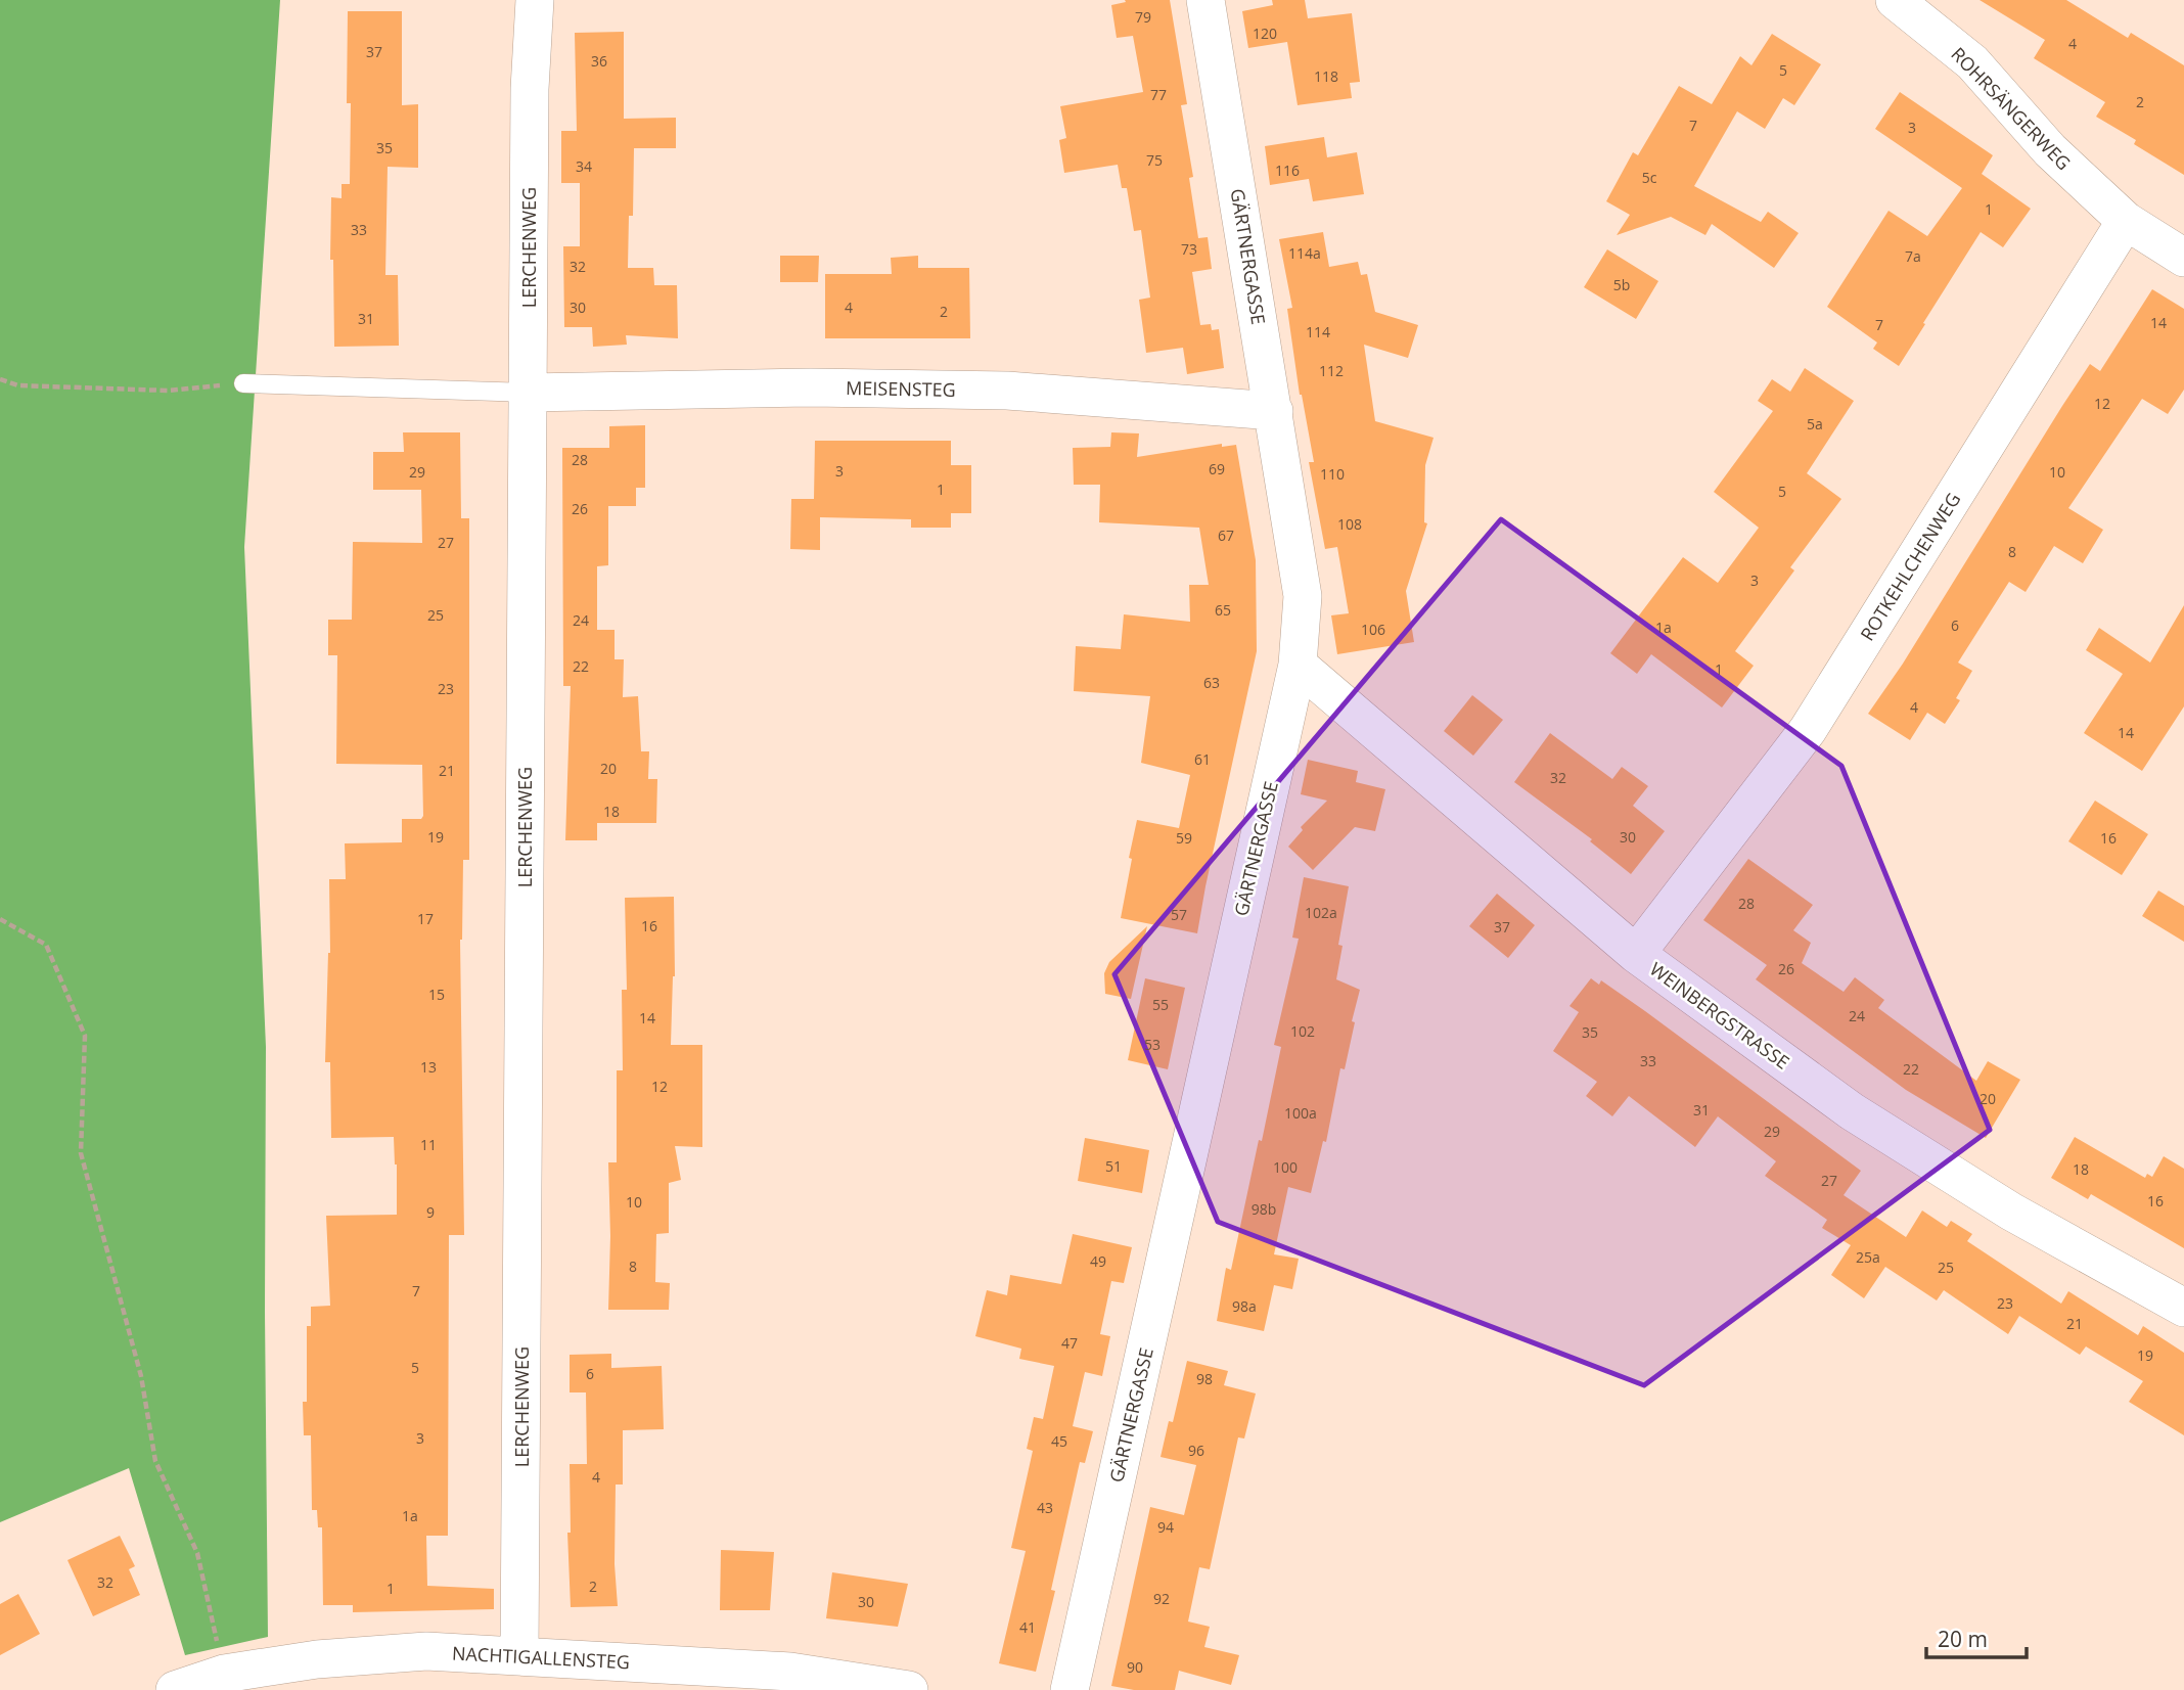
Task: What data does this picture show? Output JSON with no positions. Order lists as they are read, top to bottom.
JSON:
{
  "streets": {
    "street": [
      "ROHRSÄNGERWEG",
      "LERCHENWEG",
      "GÄRTNERGASSE",
      "MEISENSTEG",
      "ROTKEHLCHENWEG",
      "WEINBERGSTRASSE",
      "NACHTIGALLENSTEG"
    ]
  },
  "crossings": [
    ["ROHRSÄNGERWEG", "ROTKEHLCHENWEG"],
    ["LERCHENWEG", "MEISENSTEG"],
    ["LERCHENWEG", "NACHTIGALLENSTEG"],
    ["GÄRTNERGASSE", "MEISENSTEG"],
    ["GÄRTNERGASSE", "WEINBERGSTRASSE"],
    ["ROTKEHLCHENWEG", "WEINBERGSTRASSE"]
  ],
  "house_numbers": [
    "79",
    "120",
    "4",
    "37",
    "36",
    "5",
    "118",
    "77",
    "2",
    "7",
    "3",
    "35",
    "75",
    "34",
    "116",
    "5c",
    "1",
    "33",
    "73",
    "114a",
    "7a",
    "32",
    "5b",
    "30",
    "4",
    "2",
    "31",
    "14",
    "7",
    "114",
    "112",
    "12",
    "5a",
    "28",
    "69",
    "3",
    "29",
    "10",
    "110",
    "1",
    "5",
    "26",
    "108",
    "67",
    "27",
    "8",
    "3",
    "65",
    "25",
    "24",
    "6",
    "1a",
    "106",
    "22",
    "1",
    "63",
    "23",
    "4",
    "14",
    "61",
    "20",
    "21",
    "32",
    "18",
    "19",
    "30",
    "59",
    "16",
    "28",
    "102a",
    "57",
    "17",
    "16",
    "37",
    "26",
    "15",
    "55",
    "24",
    "14",
    "102",
    "35",
    "53",
    "33",
    "13",
    "22",
    "12",
    "20",
    "31",
    "100a",
    "29",
    "11",
    "51",
    "100",
    "18",
    "27",
    "16",
    "10",
    "98b",
    "9",
    "25a",
    "49",
    "8",
    "25",
    "7",
    "23",
    "98a",
    "21",
    "47",
    "19",
    "5",
    "6",
    "98",
    "3",
    "45",
    "96",
    "4",
    "43",
    "1a",
    "94",
    "32",
    "2",
    "1",
    "92",
    "30",
    "41",
    "90"
  ],
  "scale_bar": "20 m"
}
